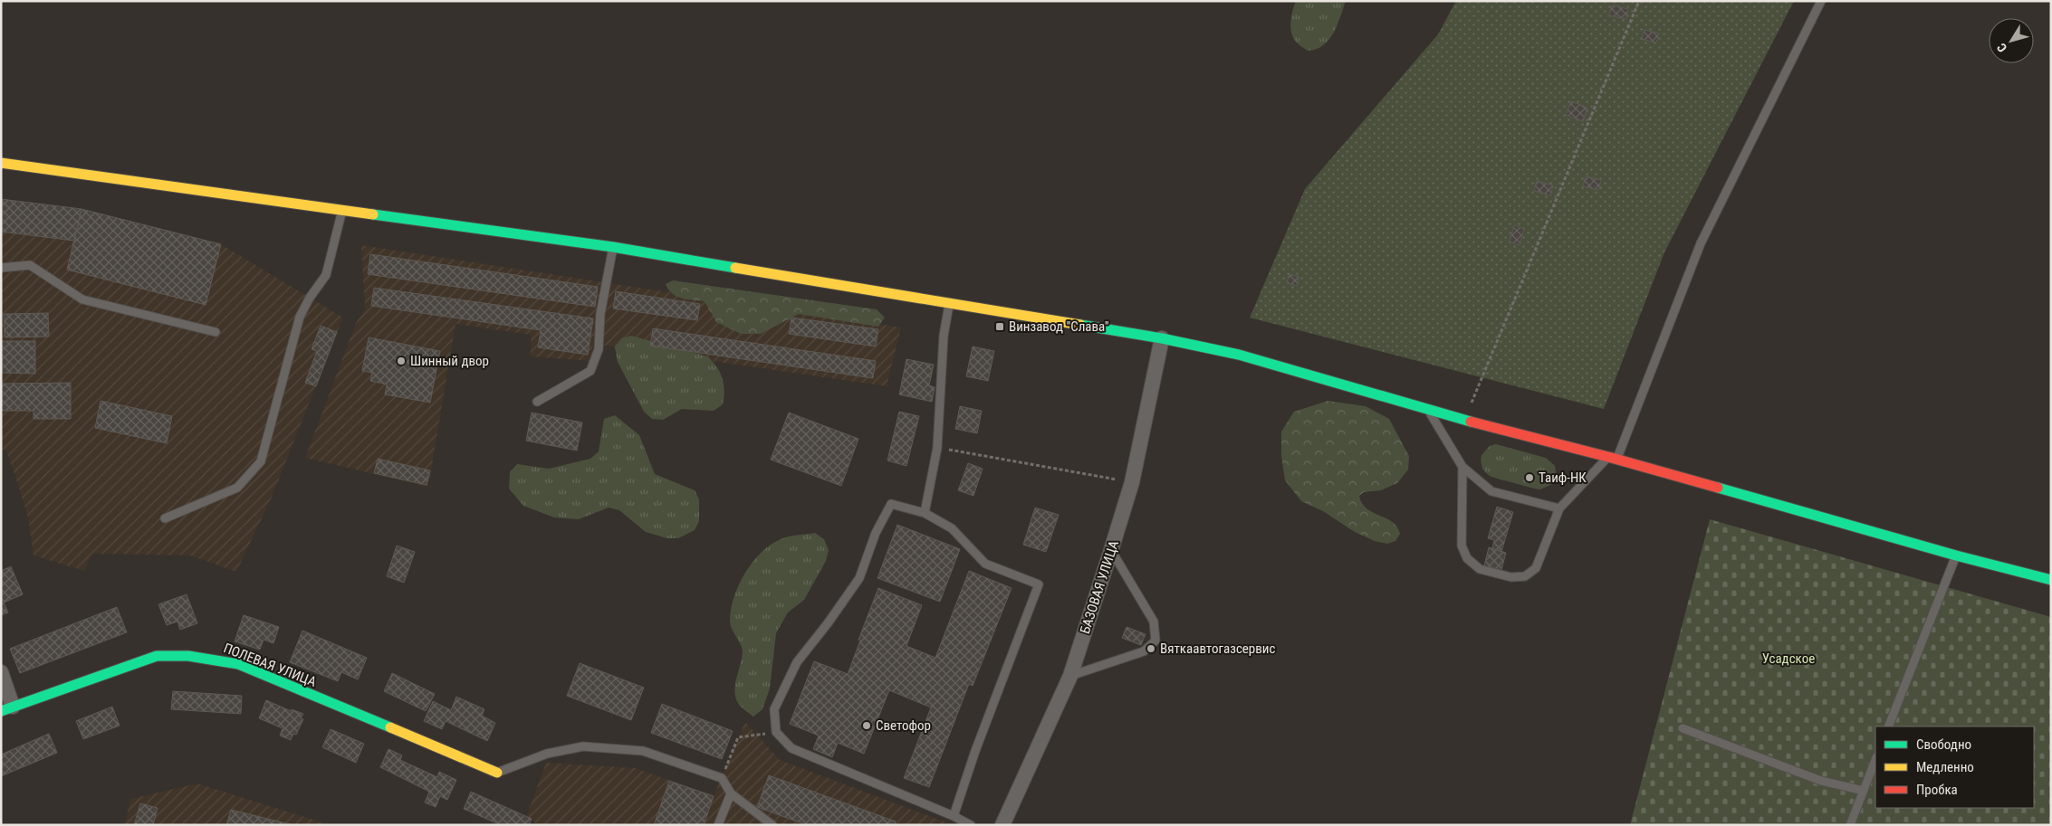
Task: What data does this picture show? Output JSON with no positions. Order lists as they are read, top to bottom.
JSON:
{
  "streets": {
    "main road": ["ПОЛЕВАЯ УЛИЦА"],
    "street": ["БАЗОВАЯ УЛИЦА"]
  },
  "parks": ["Усадское"],
  "places": {
    "transit": ["Винзавод \"Слава\""],
    "other": [
      "Шинный двор",
      "Таиф-НК",
      "Вяткаавтогазсервис",
      "Светофор"
    ]
  },
  "legend": ["Свободно", "Медленно", "Пробка"],
  "north": "bottom left"
}
